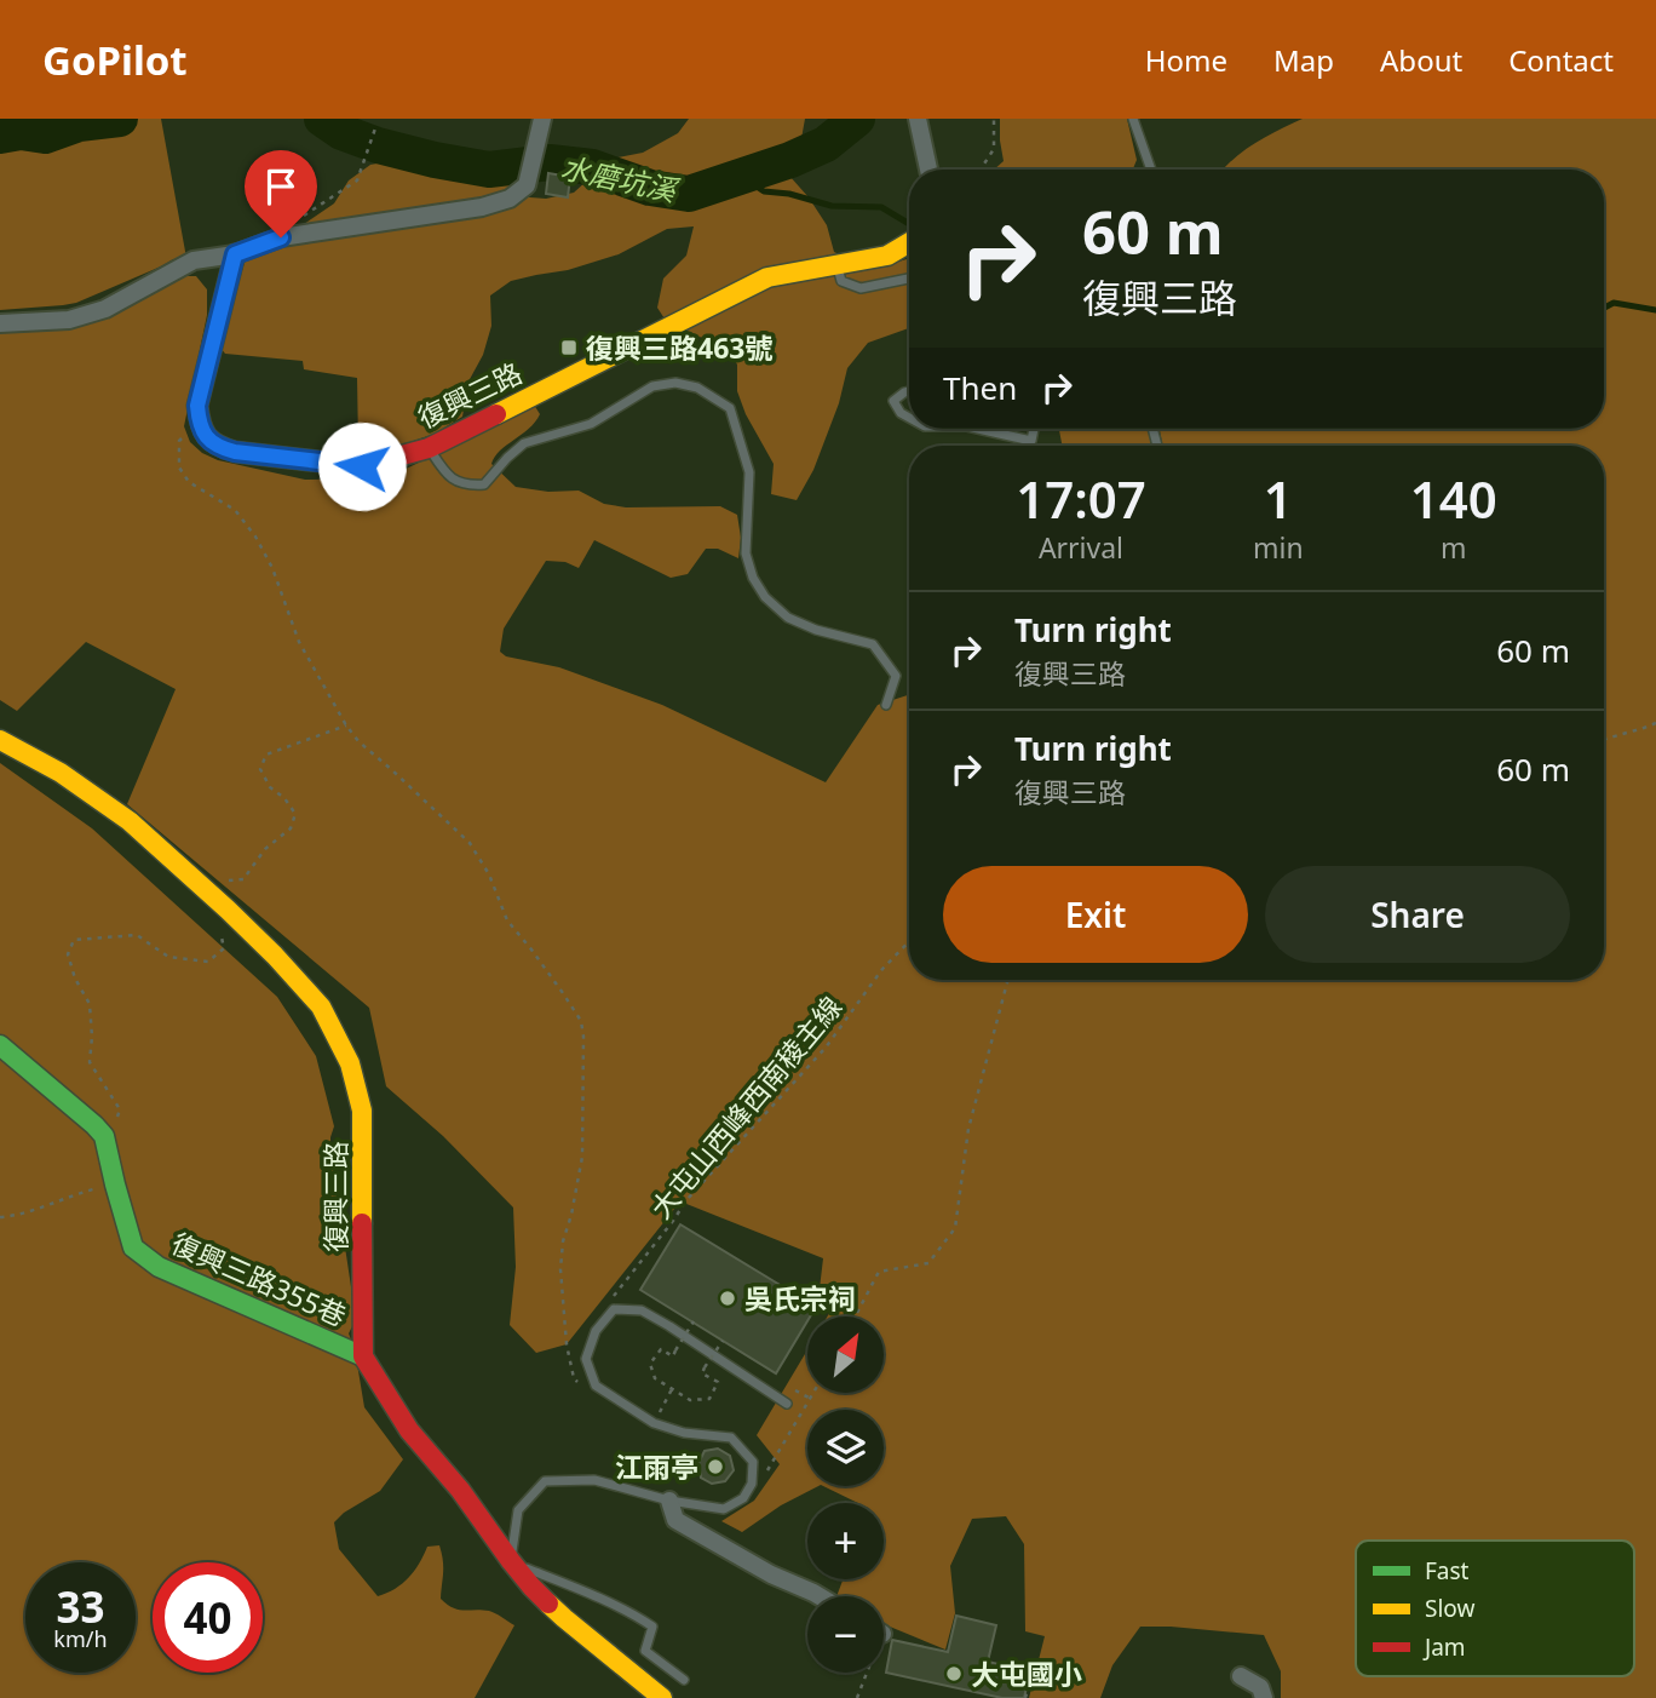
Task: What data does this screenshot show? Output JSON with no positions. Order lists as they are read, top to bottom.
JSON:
{
  "streets": {
    "street": ["復興三路", "復興三路355巷"],
    "path": ["大屯山西峰西南稜主線"]
  },
  "crossings": [
    ["復興三路", "復興三路355巷"]
  ],
  "water": ["水磨坑溪"],
  "places": {
    "transit": ["復興三路463號"],
    "other": ["吳氏宗祠", "江雨亭", "大屯國小"]
  },
  "legend": ["Fast", "Slow", "Jam"],
  "north": "top right",
  "page": {
    "header": "GoPilot",
    "nav": [
      "Home",
      "Map",
      "About",
      "Contact"
    ],
    "turn": ["60 m", "復興三路"],
    "then": "Then",
    "eta": [
      "17:07",
      "Arrival",
      "1",
      "min",
      "140",
      "m"
    ],
    "list": [
      {
        "name": "Turn right",
        "note": "復興三路",
        "value": "60 m"
      },
      {
        "name": "Turn right",
        "note": "復興三路",
        "value": "60 m"
      }
    ],
    "buttons": ["Exit", "Share"],
    "map_buttons": ["+", "−"],
    "speed": "33 km/h",
    "limit": "40"
  }
}
